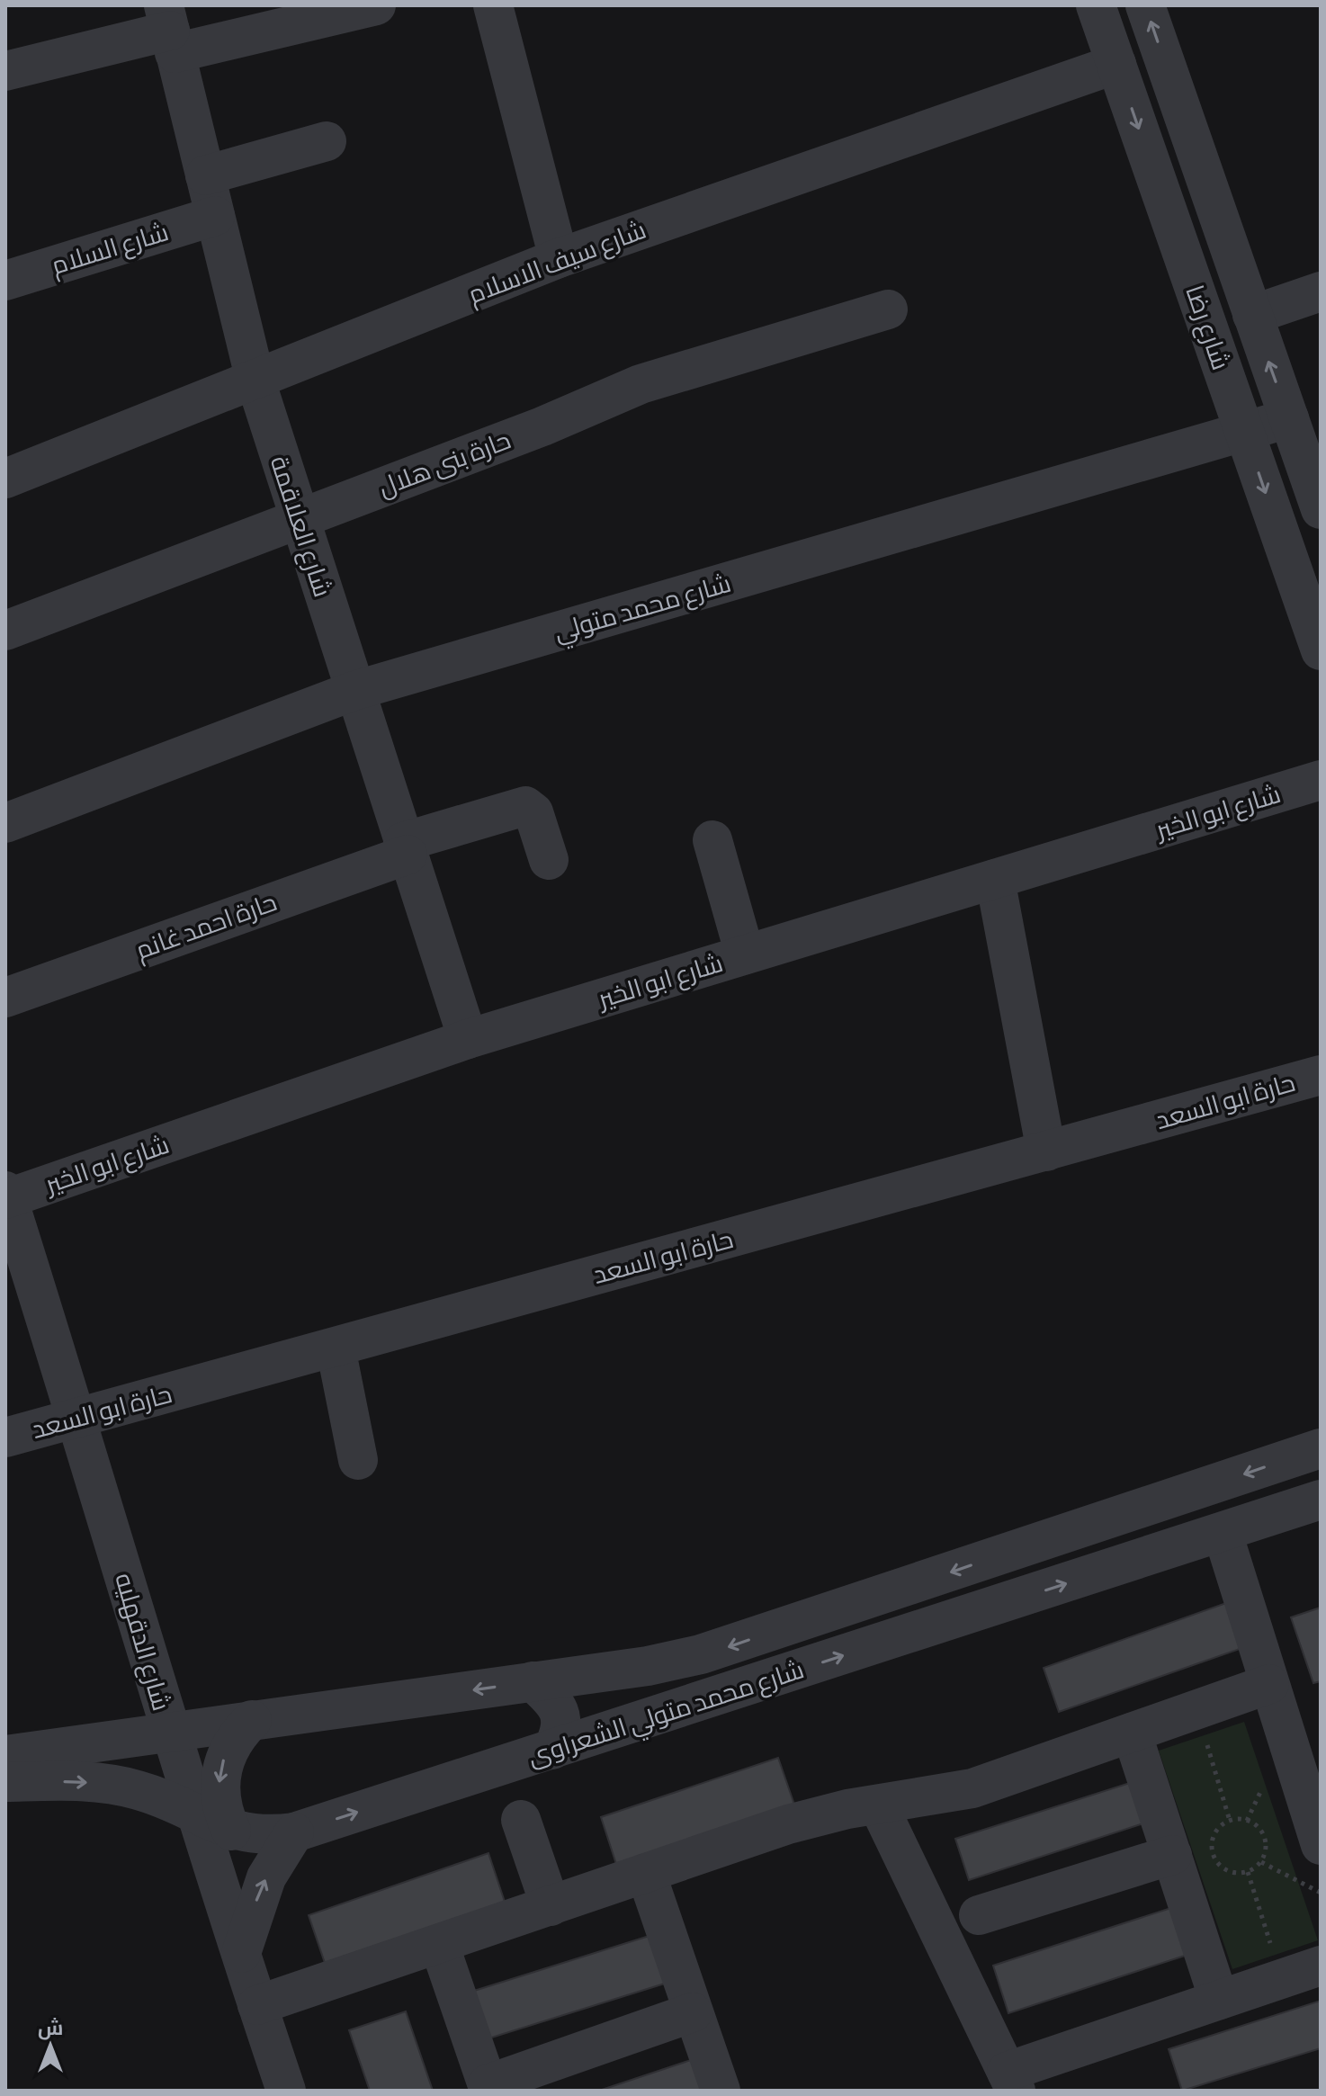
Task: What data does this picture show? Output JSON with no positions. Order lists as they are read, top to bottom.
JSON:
{
  "streets": {
    "street": [
      "شارع السلام",
      "شارع سيف الاسلام",
      "شارع رضا",
      "حارة بنى هلال",
      "شارع العلاقمة",
      "شارع محمد متولي",
      "شارع ابو الخير",
      "حارة احمد غانم",
      "حارة ابو السعد",
      "شارع الدقهليه",
      "شارع محمد متولي الشعراوى"
    ]
  },
  "crossings": [
    ["شارع السلام", "شارع العلاقمة"],
    ["شارع سيف الاسلام", "شارع رضا"],
    ["شارع سيف الاسلام", "شارع العلاقمة"],
    ["شارع رضا", "شارع محمد متولي"],
    ["حارة بنى هلال", "شارع العلاقمة"],
    ["شارع العلاقمة", "شارع محمد متولي"],
    ["شارع العلاقمة", "شارع ابو الخير"],
    ["شارع العلاقمة", "حارة احمد غانم"],
    ["شارع ابو الخير", "شارع الدقهليه"],
    ["حارة ابو السعد", "شارع الدقهليه"],
    ["شارع الدقهليه", "شارع محمد متولي الشعراوى"]
  ],
  "north": "top"
}
